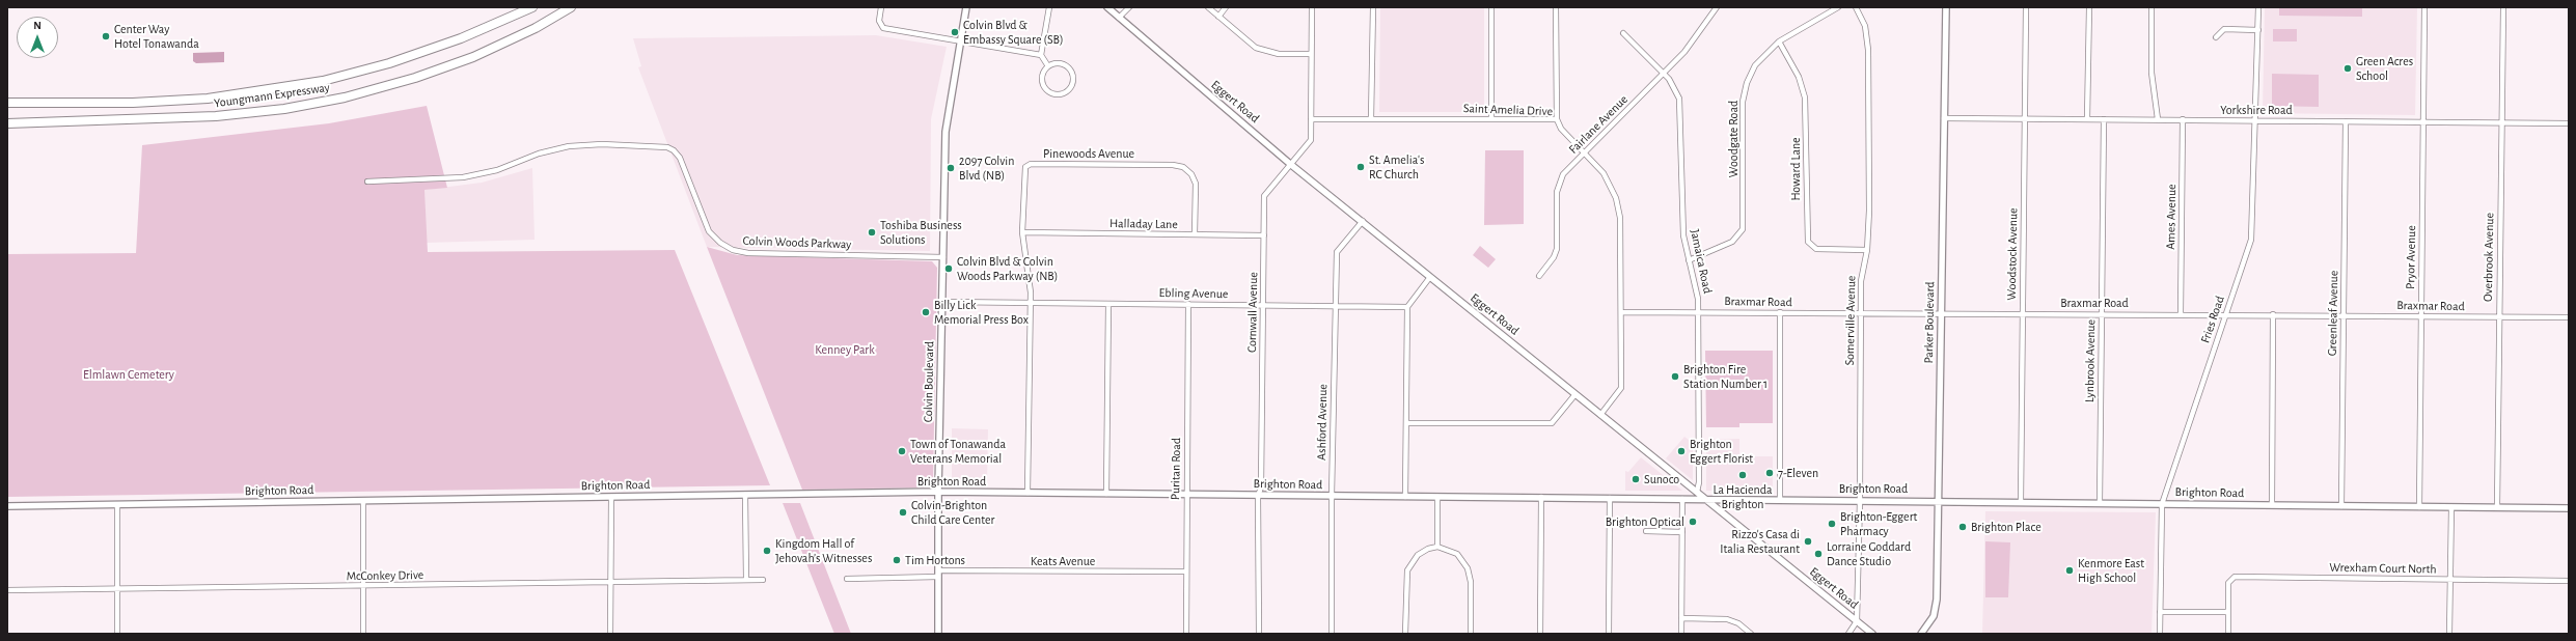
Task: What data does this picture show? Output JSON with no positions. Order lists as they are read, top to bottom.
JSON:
{
  "streets": {
    "highway": ["Youngmann Expressway"],
    "street": [
      "Eggert Road",
      "Saint Amelia Drive",
      "Yorkshire Road",
      "Fairlane Avenue",
      "Woodgate Road",
      "Pinewoods Avenue",
      "Howard Lane",
      "Ames Avenue",
      "Halladay Lane",
      "Colvin Woods Parkway",
      "Woodstock Avenue",
      "Pryor Avenue",
      "Overbrook Avenue",
      "Jamaica Road",
      "Ebling Avenue",
      "Braxmar Road",
      "Cornwall Avenue",
      "Greenleaf Avenue",
      "Fries Road",
      "Somerville Avenue",
      "Parker Boulevard",
      "Lynbrook Avenue",
      "Colvin Boulevard",
      "Ashford Avenue",
      "Puritan Road",
      "Brighton Road",
      "Keats Avenue",
      "Wrexham Court North",
      "McConkey Drive"
    ]
  },
  "crossings": [
    ["Eggert Road", "Saint Amelia Drive"],
    ["Eggert Road", "Jamaica Road"],
    ["Eggert Road", "Cornwall Avenue"],
    ["Eggert Road", "Somerville Avenue"],
    ["Eggert Road", "Ashford Avenue"],
    ["Eggert Road", "Brighton Road"],
    ["Saint Amelia Drive", "Fairlane Avenue"],
    ["Saint Amelia Drive", "Braxmar Road"],
    ["Saint Amelia Drive", "Cornwall Avenue"],
    ["Yorkshire Road", "Ames Avenue"],
    ["Yorkshire Road", "Woodstock Avenue"],
    ["Yorkshire Road", "Pryor Avenue"],
    ["Yorkshire Road", "Overbrook Avenue"],
    ["Yorkshire Road", "Greenleaf Avenue"],
    ["Yorkshire Road", "Fries Road"],
    ["Yorkshire Road", "Parker Boulevard"],
    ["Yorkshire Road", "Lynbrook Avenue"],
    ["Fairlane Avenue", "Jamaica Road"],
    ["Woodgate Road", "Howard Lane"],
    ["Woodgate Road", "Jamaica Road"],
    ["Pinewoods Avenue", "Halladay Lane"],
    ["Pinewoods Avenue", "Ebling Avenue"],
    ["Pinewoods Avenue", "Brighton Road"],
    ["Howard Lane", "Somerville Avenue"],
    ["Ames Avenue", "Braxmar Road"],
    ["Halladay Lane", "Cornwall Avenue"],
    ["Colvin Woods Parkway", "Colvin Boulevard"],
    ["Woodstock Avenue", "Braxmar Road"],
    ["Woodstock Avenue", "Brighton Road"],
    ["Pryor Avenue", "Braxmar Road"],
    ["Pryor Avenue", "Brighton Road"],
    ["Overbrook Avenue", "Braxmar Road"],
    ["Overbrook Avenue", "Brighton Road"],
    ["Jamaica Road", "Braxmar Road"],
    ["Ebling Avenue", "Cornwall Avenue"],
    ["Ebling Avenue", "Colvin Boulevard"],
    ["Ebling Avenue", "Ashford Avenue"],
    ["Ebling Avenue", "Puritan Road"],
    ["Braxmar Road", "Greenleaf Avenue"],
    ["Braxmar Road", "Fries Road"],
    ["Braxmar Road", "Somerville Avenue"],
    ["Braxmar Road", "Parker Boulevard"],
    ["Braxmar Road", "Lynbrook Avenue"],
    ["Cornwall Avenue", "Brighton Road"],
    ["Greenleaf Avenue", "Brighton Road"],
    ["Fries Road", "Brighton Road"],
    ["Somerville Avenue", "Brighton Road"],
    ["Parker Boulevard", "Brighton Road"],
    ["Lynbrook Avenue", "Brighton Road"],
    ["Colvin Boulevard", "Brighton Road"],
    ["Colvin Boulevard", "Keats Avenue"],
    ["Ashford Avenue", "Brighton Road"],
    ["Puritan Road", "Brighton Road"],
    ["Puritan Road", "Keats Avenue"]
  ],
  "parks": ["Kenney Park", "Elmlawn Cemetery"],
  "places": [
    "Colvin Blvd & Embassy Square (SB)",
    "Center Way Hotel Tonawanda",
    "Green Acres School",
    "St. Amelia's RC Church",
    "2097 Colvin Blvd (NB)",
    "Toshiba Business Solutions",
    "Colvin Blvd & Colvin Woods Parkway (NB)",
    "Billy Lick Memorial Press Box",
    "Brighton Fire Station Number 1",
    "Town of Tonawanda Veterans Memorial",
    "Brighton Eggert Florist",
    "7-Eleven",
    "La Hacienda Brighton",
    "Sunoco",
    "Colvin-Brighton Child Care Center",
    "Brighton Optical",
    "Brighton-Eggert Pharmacy",
    "Brighton Place",
    "Rizzo's Casa di Italia Restaurant",
    "Kingdom Hall of Jehovah’s Witnesses",
    "Lorraine Goddard Dance Studio",
    "Tim Hortons",
    "Kenmore East High School"
  ],
  "north": "top"
}
